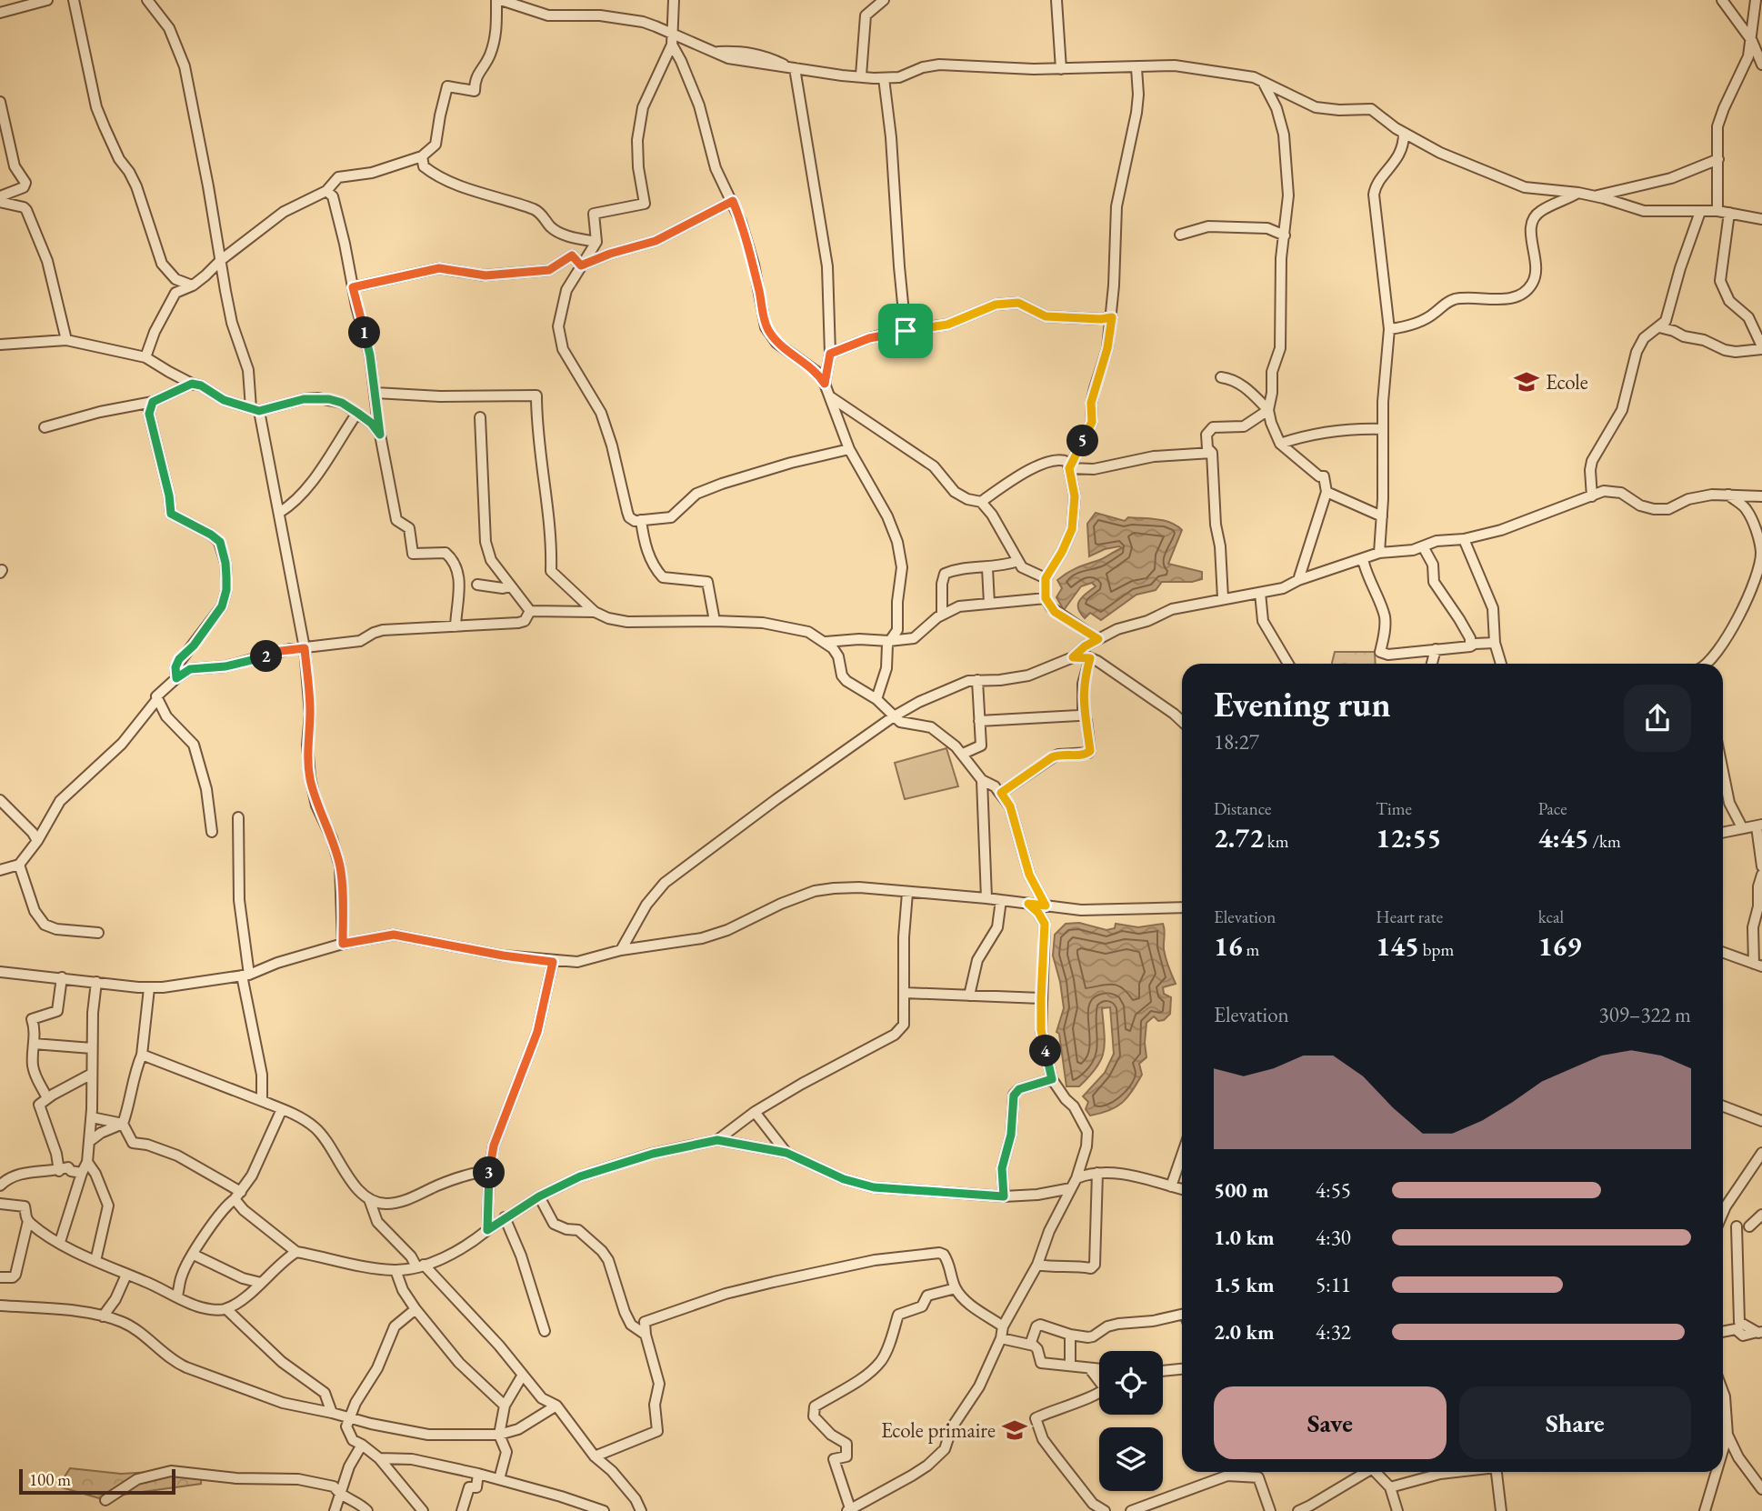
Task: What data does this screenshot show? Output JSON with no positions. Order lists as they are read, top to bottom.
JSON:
{
  "places": {
    "school or university": ["Ecole", "Ecole primaire"]
  },
  "scale_bar": "100 m",
  "page": {
    "pins": [
      "1",
      "5",
      "2",
      "4",
      "3"
    ],
    "heading": ["Evening run", "18:27"],
    "stats": [
      ["Distance", "2.72 km"],
      ["Time", "12:55"],
      ["Pace", "4:45 /km"],
      ["Elevation", "16 m"],
      ["Heart rate", "145 bpm"],
      ["kcal", "169"]
    ],
    "chart": ["Elevation", "309–322 m"],
    "list": [
      {
        "name": "500 m",
        "note": "4:55"
      },
      {
        "name": "1.0 km",
        "note": "4:30"
      },
      {
        "name": "1.5 km",
        "note": "5:11"
      },
      {
        "name": "2.0 km",
        "note": "4:32"
      }
    ],
    "buttons": ["Save", "Share"],
    "scale": "100 m"
  }
}
